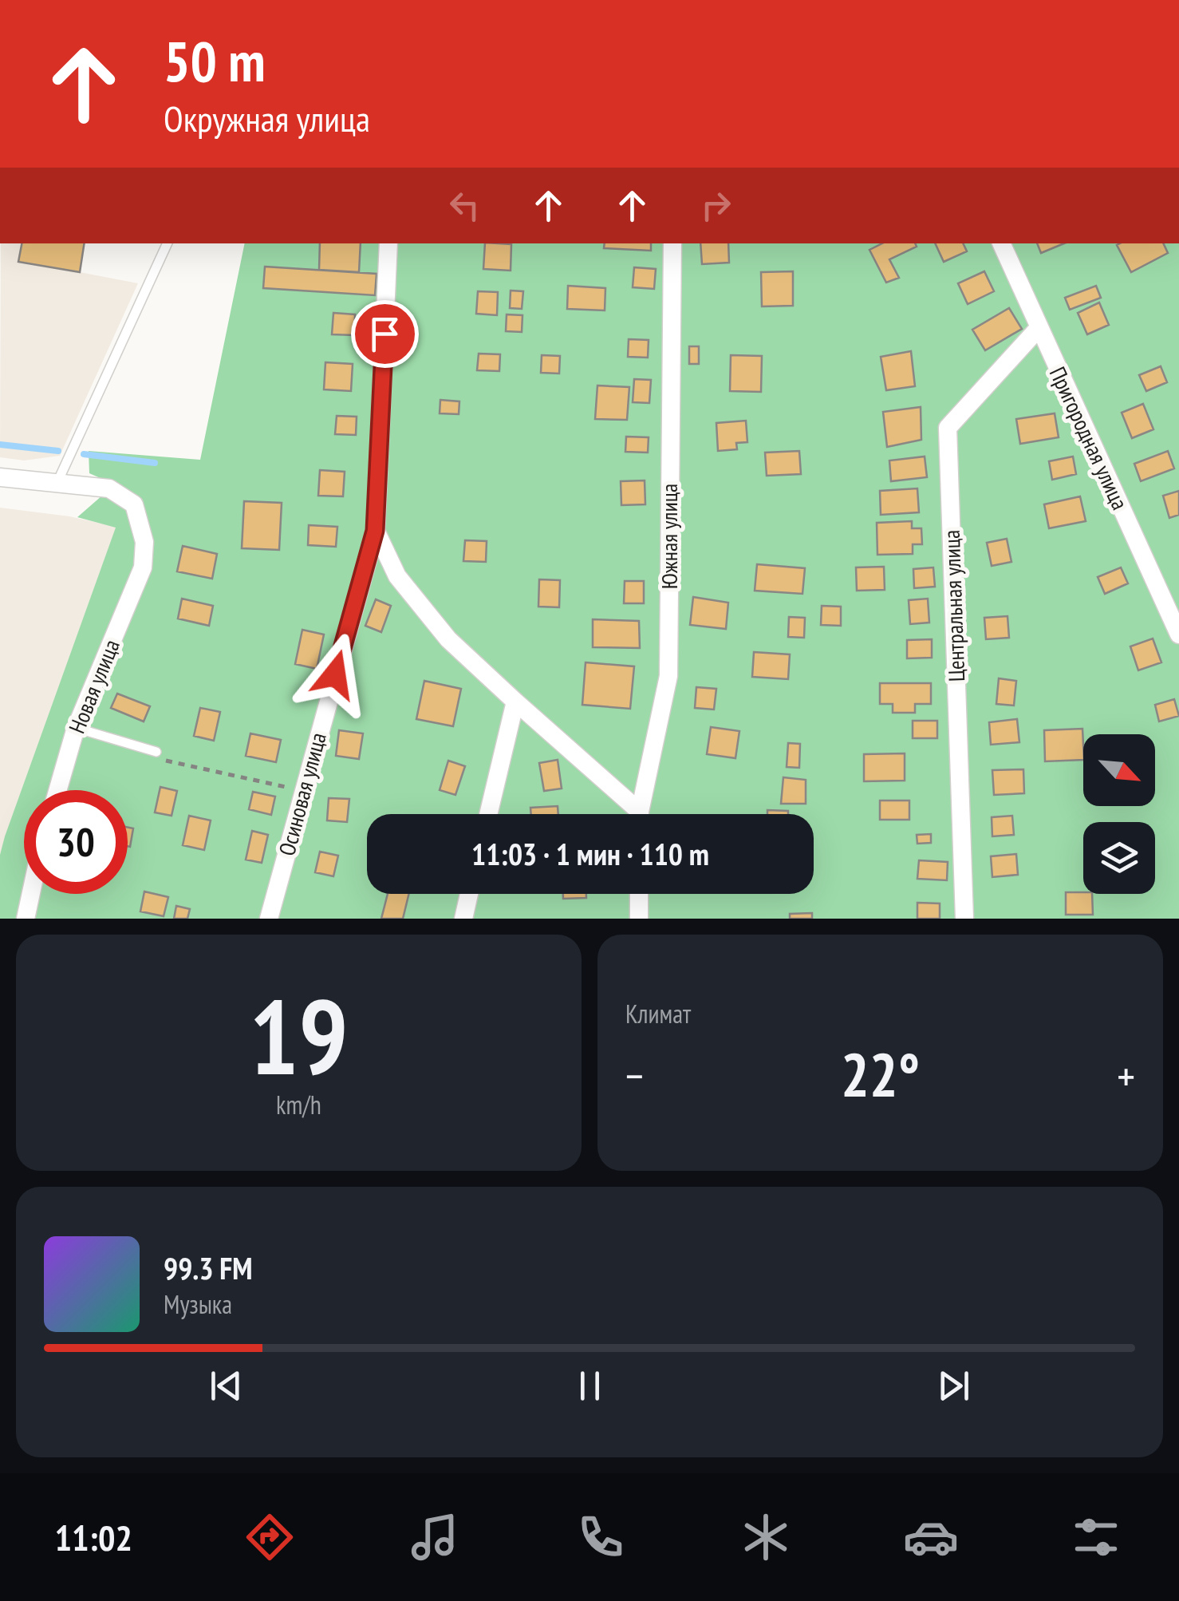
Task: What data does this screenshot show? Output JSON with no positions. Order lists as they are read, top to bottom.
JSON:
{
  "streets": {
    "street": [
      "Пригородная улица",
      "Южная улица",
      "Центральная улица",
      "Новая улица",
      "Осиновая улица"
    ]
  },
  "crossings": [
    ["Пригородная улица", "Центральная улица"]
  ],
  "north": "bottom right",
  "page": {
    "turn": ["50 m", "Окружная улица"],
    "limit": "30",
    "trip": "11:03 · 1 мин · 110 m",
    "tile": [
      ["19", "km/h"],
      "Климат"
    ],
    "heat": ["−", "22°", "+"],
    "song": ["99.3 FM", "Музыка"],
    "tabs": "11:02"
  }
}
